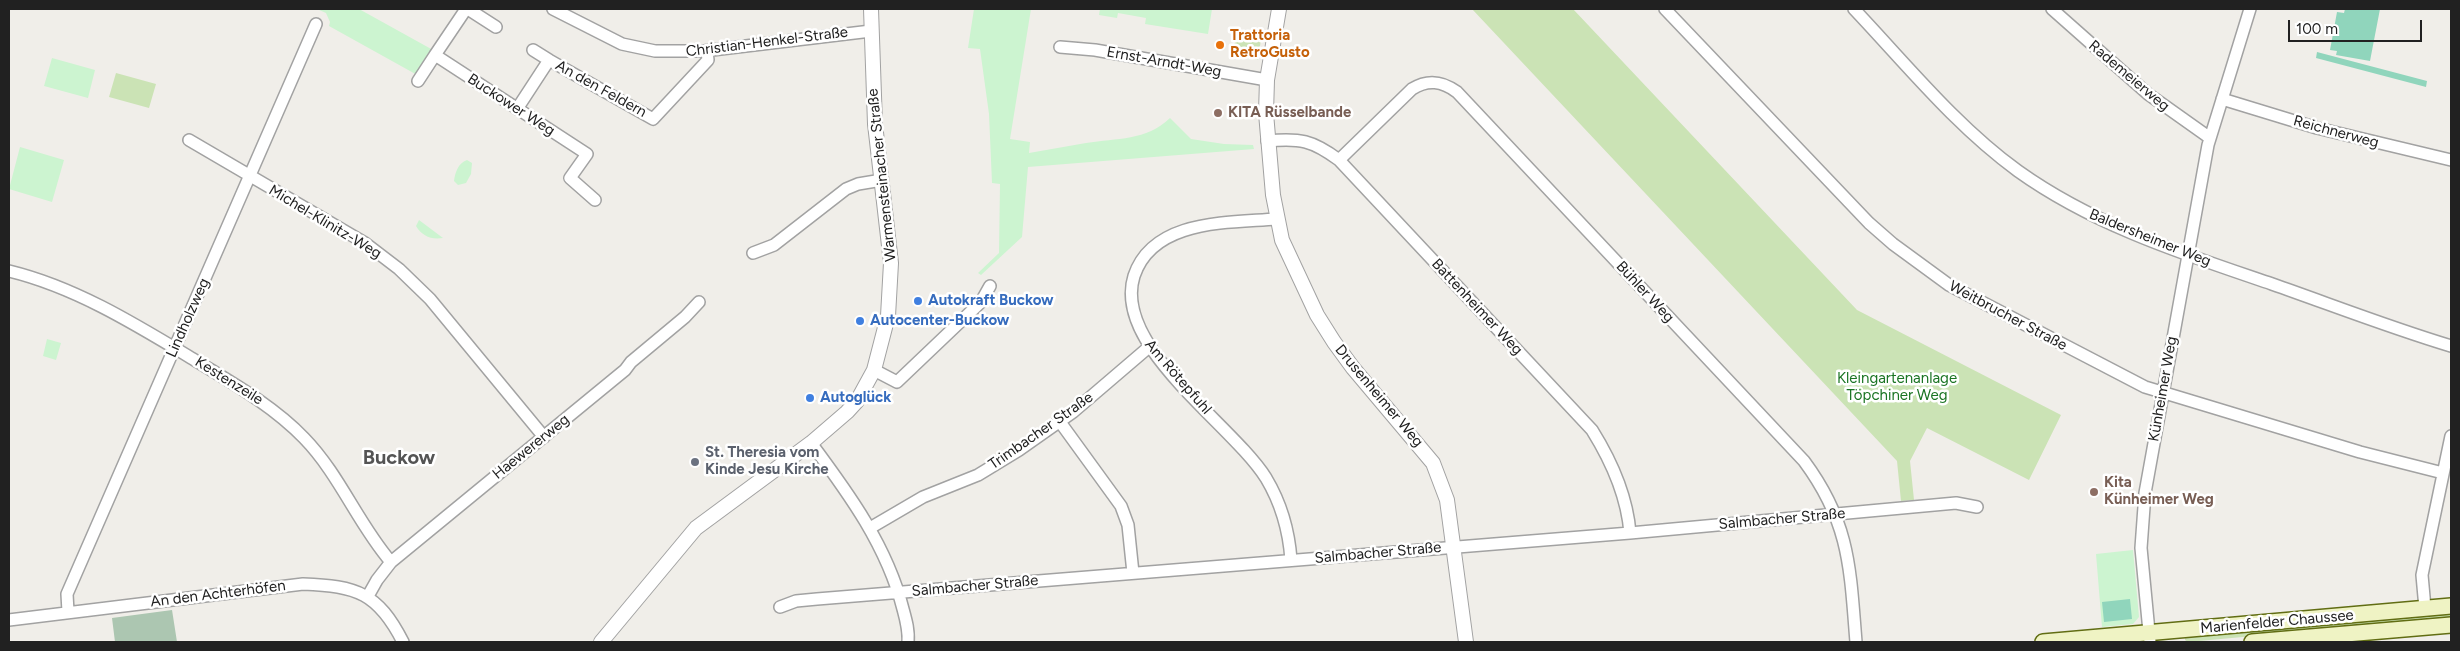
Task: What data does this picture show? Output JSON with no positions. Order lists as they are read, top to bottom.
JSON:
{
  "streets": {
    "main road": ["Marienfelder Chaussee"],
    "street": [
      "Christian-Henkel-Straße",
      "Ernst-Arndt-Weg",
      "Rademeierweg",
      "An den Feldern",
      "Buckower Weg",
      "Reichnerweg",
      "Warmensteinacher Straße",
      "Michel-Klinitz-Weg",
      "Baldersheimer Weg",
      "Bühler Weg",
      "Battenheimer Weg",
      "Weitbrucher Straße",
      "Lindholzweg",
      "Am Rötepfuhl",
      "Kestenzeile",
      "Künheimer Weg",
      "Drusenheimer Weg",
      "Trimbacher Straße",
      "Haewererweg",
      "Salmbacher Straße",
      "An den Achterhöfen"
    ]
  },
  "crossings": [
    ["Christian-Henkel-Straße", "An den Feldern"],
    ["Christian-Henkel-Straße", "Warmensteinacher Straße"],
    ["Ernst-Arndt-Weg", "Drusenheimer Weg"],
    ["Rademeierweg", "Künheimer Weg"],
    ["An den Feldern", "Buckower Weg"],
    ["Reichnerweg", "Künheimer Weg"],
    ["Michel-Klinitz-Weg", "Lindholzweg"],
    ["Michel-Klinitz-Weg", "Haewererweg"],
    ["Baldersheimer Weg", "Künheimer Weg"],
    ["Bühler Weg", "Battenheimer Weg"],
    ["Bühler Weg", "Salmbacher Straße"],
    ["Battenheimer Weg", "Drusenheimer Weg"],
    ["Battenheimer Weg", "Salmbacher Straße"],
    ["Weitbrucher Straße", "Künheimer Weg"],
    ["Lindholzweg", "Kestenzeile"],
    ["Lindholzweg", "An den Achterhöfen"],
    ["Am Rötepfuhl", "Drusenheimer Weg"],
    ["Am Rötepfuhl", "Trimbacher Straße"],
    ["Am Rötepfuhl", "Salmbacher Straße"],
    ["Kestenzeile", "Haewererweg"],
    ["Künheimer Weg", "Marienfelder Chaussee"],
    ["Drusenheimer Weg", "Salmbacher Straße"],
    ["Haewererweg", "An den Achterhöfen"]
  ],
  "districts": ["Buckow"],
  "parks": ["Kleingartenanlage Töpchiner Weg"],
  "places": [
    "Trattoria RetroGusto",
    "KITA Rüsselbande",
    "Autokraft Buckow",
    "Autocenter-Buckow",
    "Autoglück",
    "St. Theresia vom Kinde Jesu Kirche",
    "Kita Künheimer Weg"
  ],
  "scale_bar": "100 m"
}
